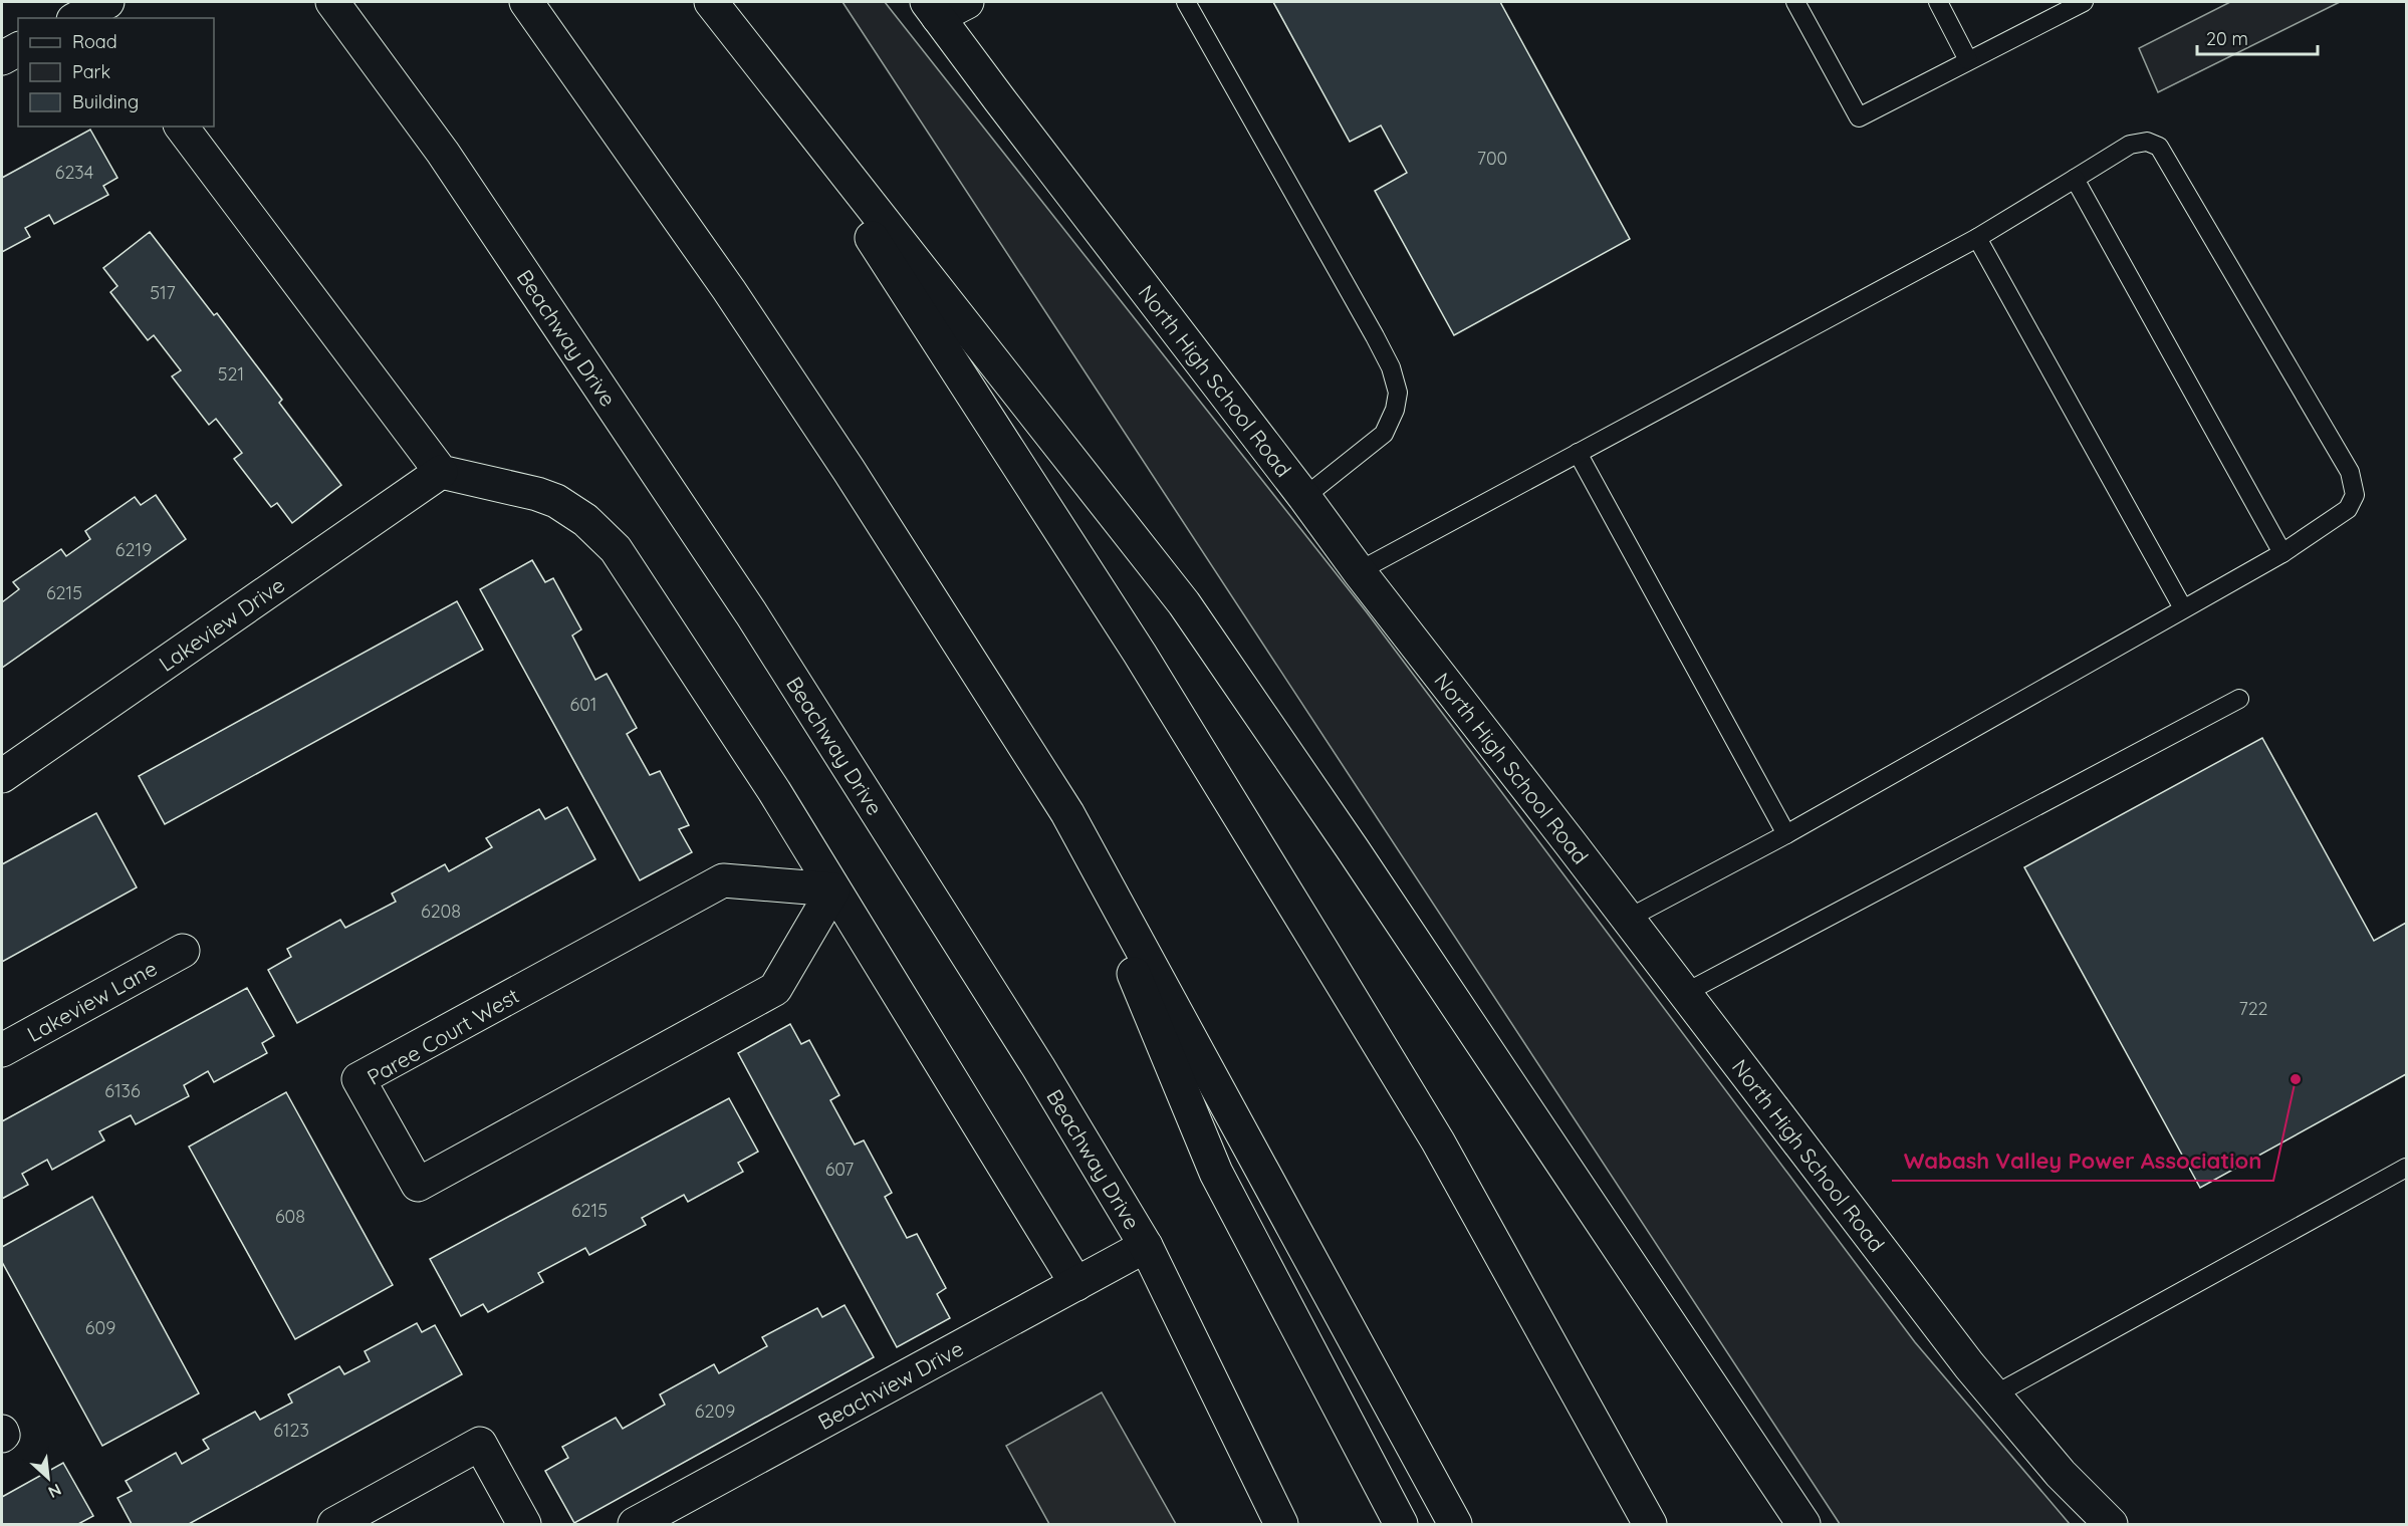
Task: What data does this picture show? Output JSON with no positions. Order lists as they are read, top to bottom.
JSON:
{
  "streets": {
    "main road": [
      "Beachway Drive",
      "North High School Road",
      "Lakeview Drive",
      "Lakeview Lane",
      "Paree Court West",
      "Beachview Drive"
    ]
  },
  "crossings": [
    ["Beachway Drive", "Beachview Drive"]
  ],
  "places": ["Wabash Valley Power Association"],
  "house_numbers": [
    "700",
    "6234",
    "517",
    "521",
    "6219",
    "6215",
    "601",
    "6208",
    "722",
    "6136",
    "607",
    "6215",
    "608",
    "609",
    "6209",
    "6123"
  ],
  "legend": ["Road", "Park", "Building"],
  "scale_bar": "20 m",
  "north": "bottom right"
}
